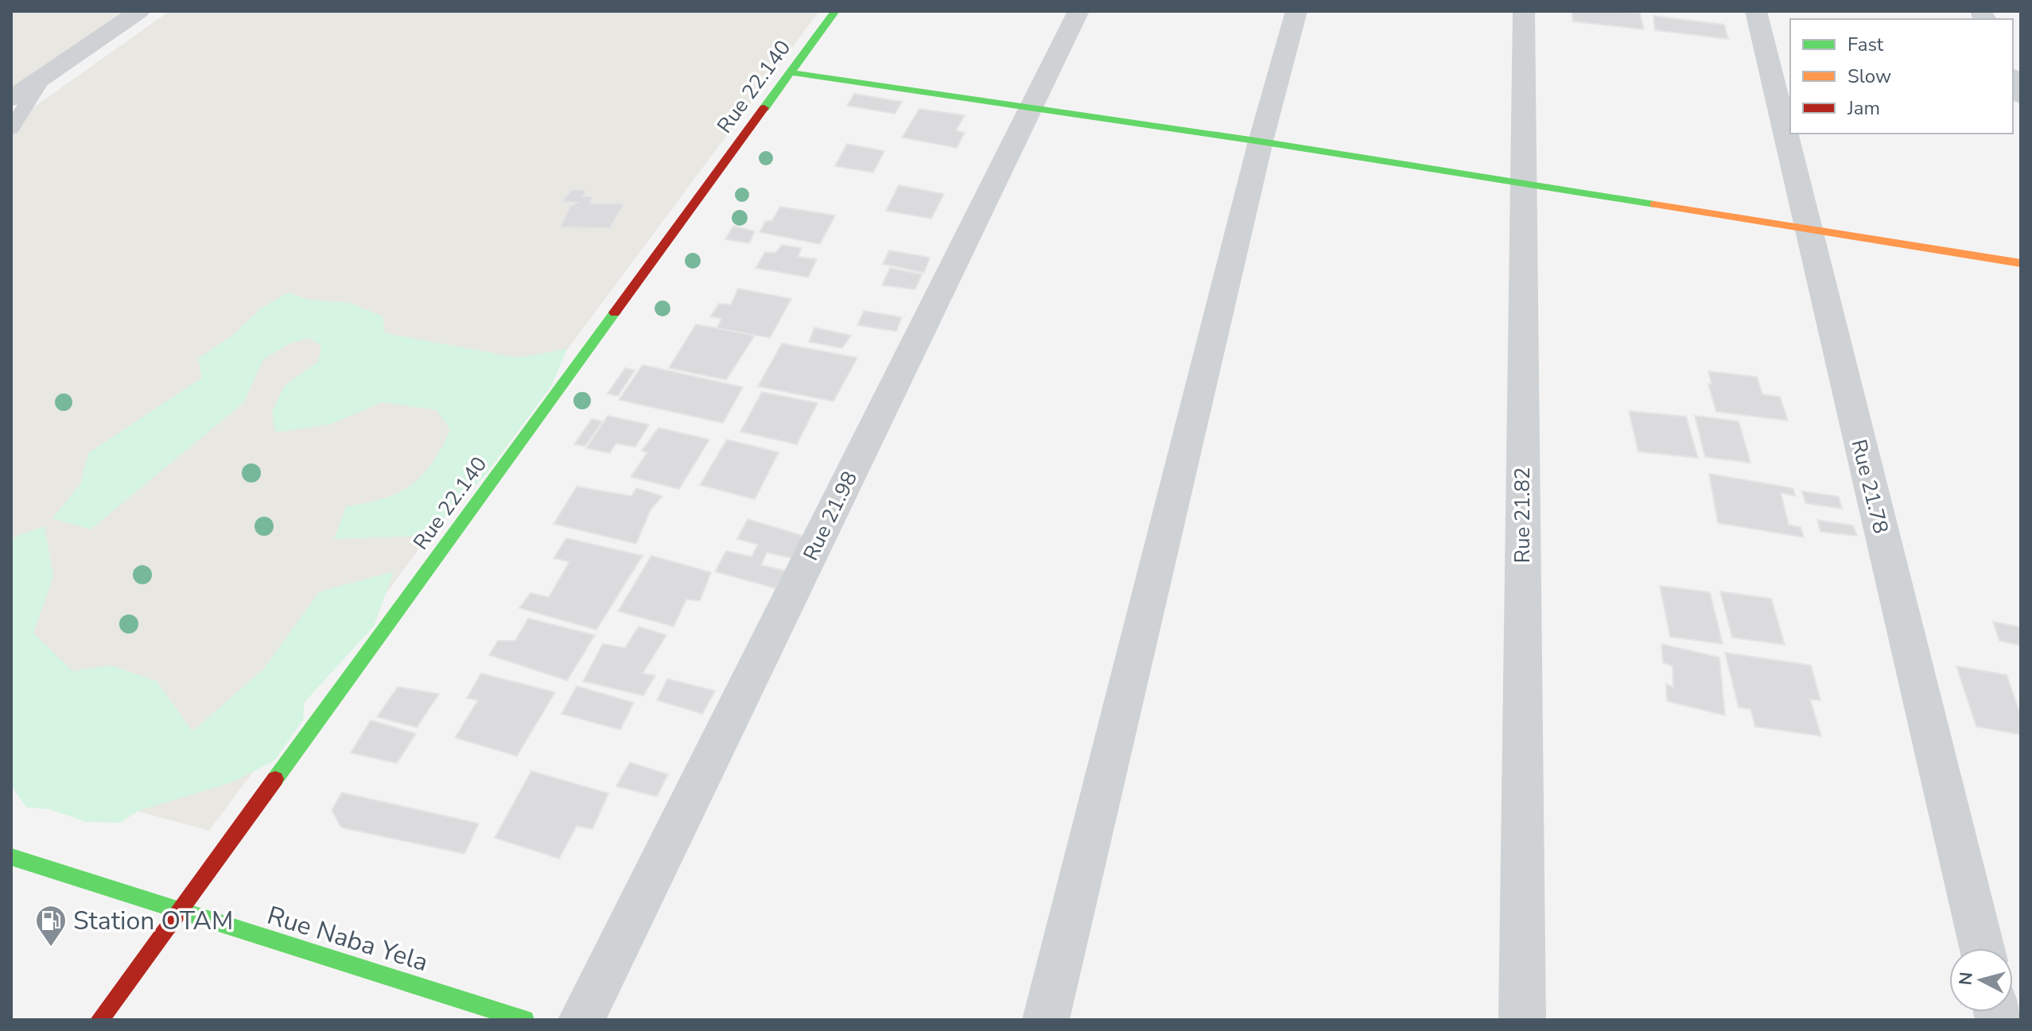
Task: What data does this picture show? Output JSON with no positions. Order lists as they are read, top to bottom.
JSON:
{
  "streets": {
    "street": [
      "Rue 22.140",
      "Rue 21.78",
      "Rue 21.82",
      "Rue 21.98",
      "Rue Naba Yela"
    ]
  },
  "crossings": [
    ["Rue 22.140", "Rue Naba Yela"]
  ],
  "places": {
    "fuel station": ["Station OTAM"]
  },
  "legend": ["Fast", "Slow", "Jam"],
  "north": "left"
}
